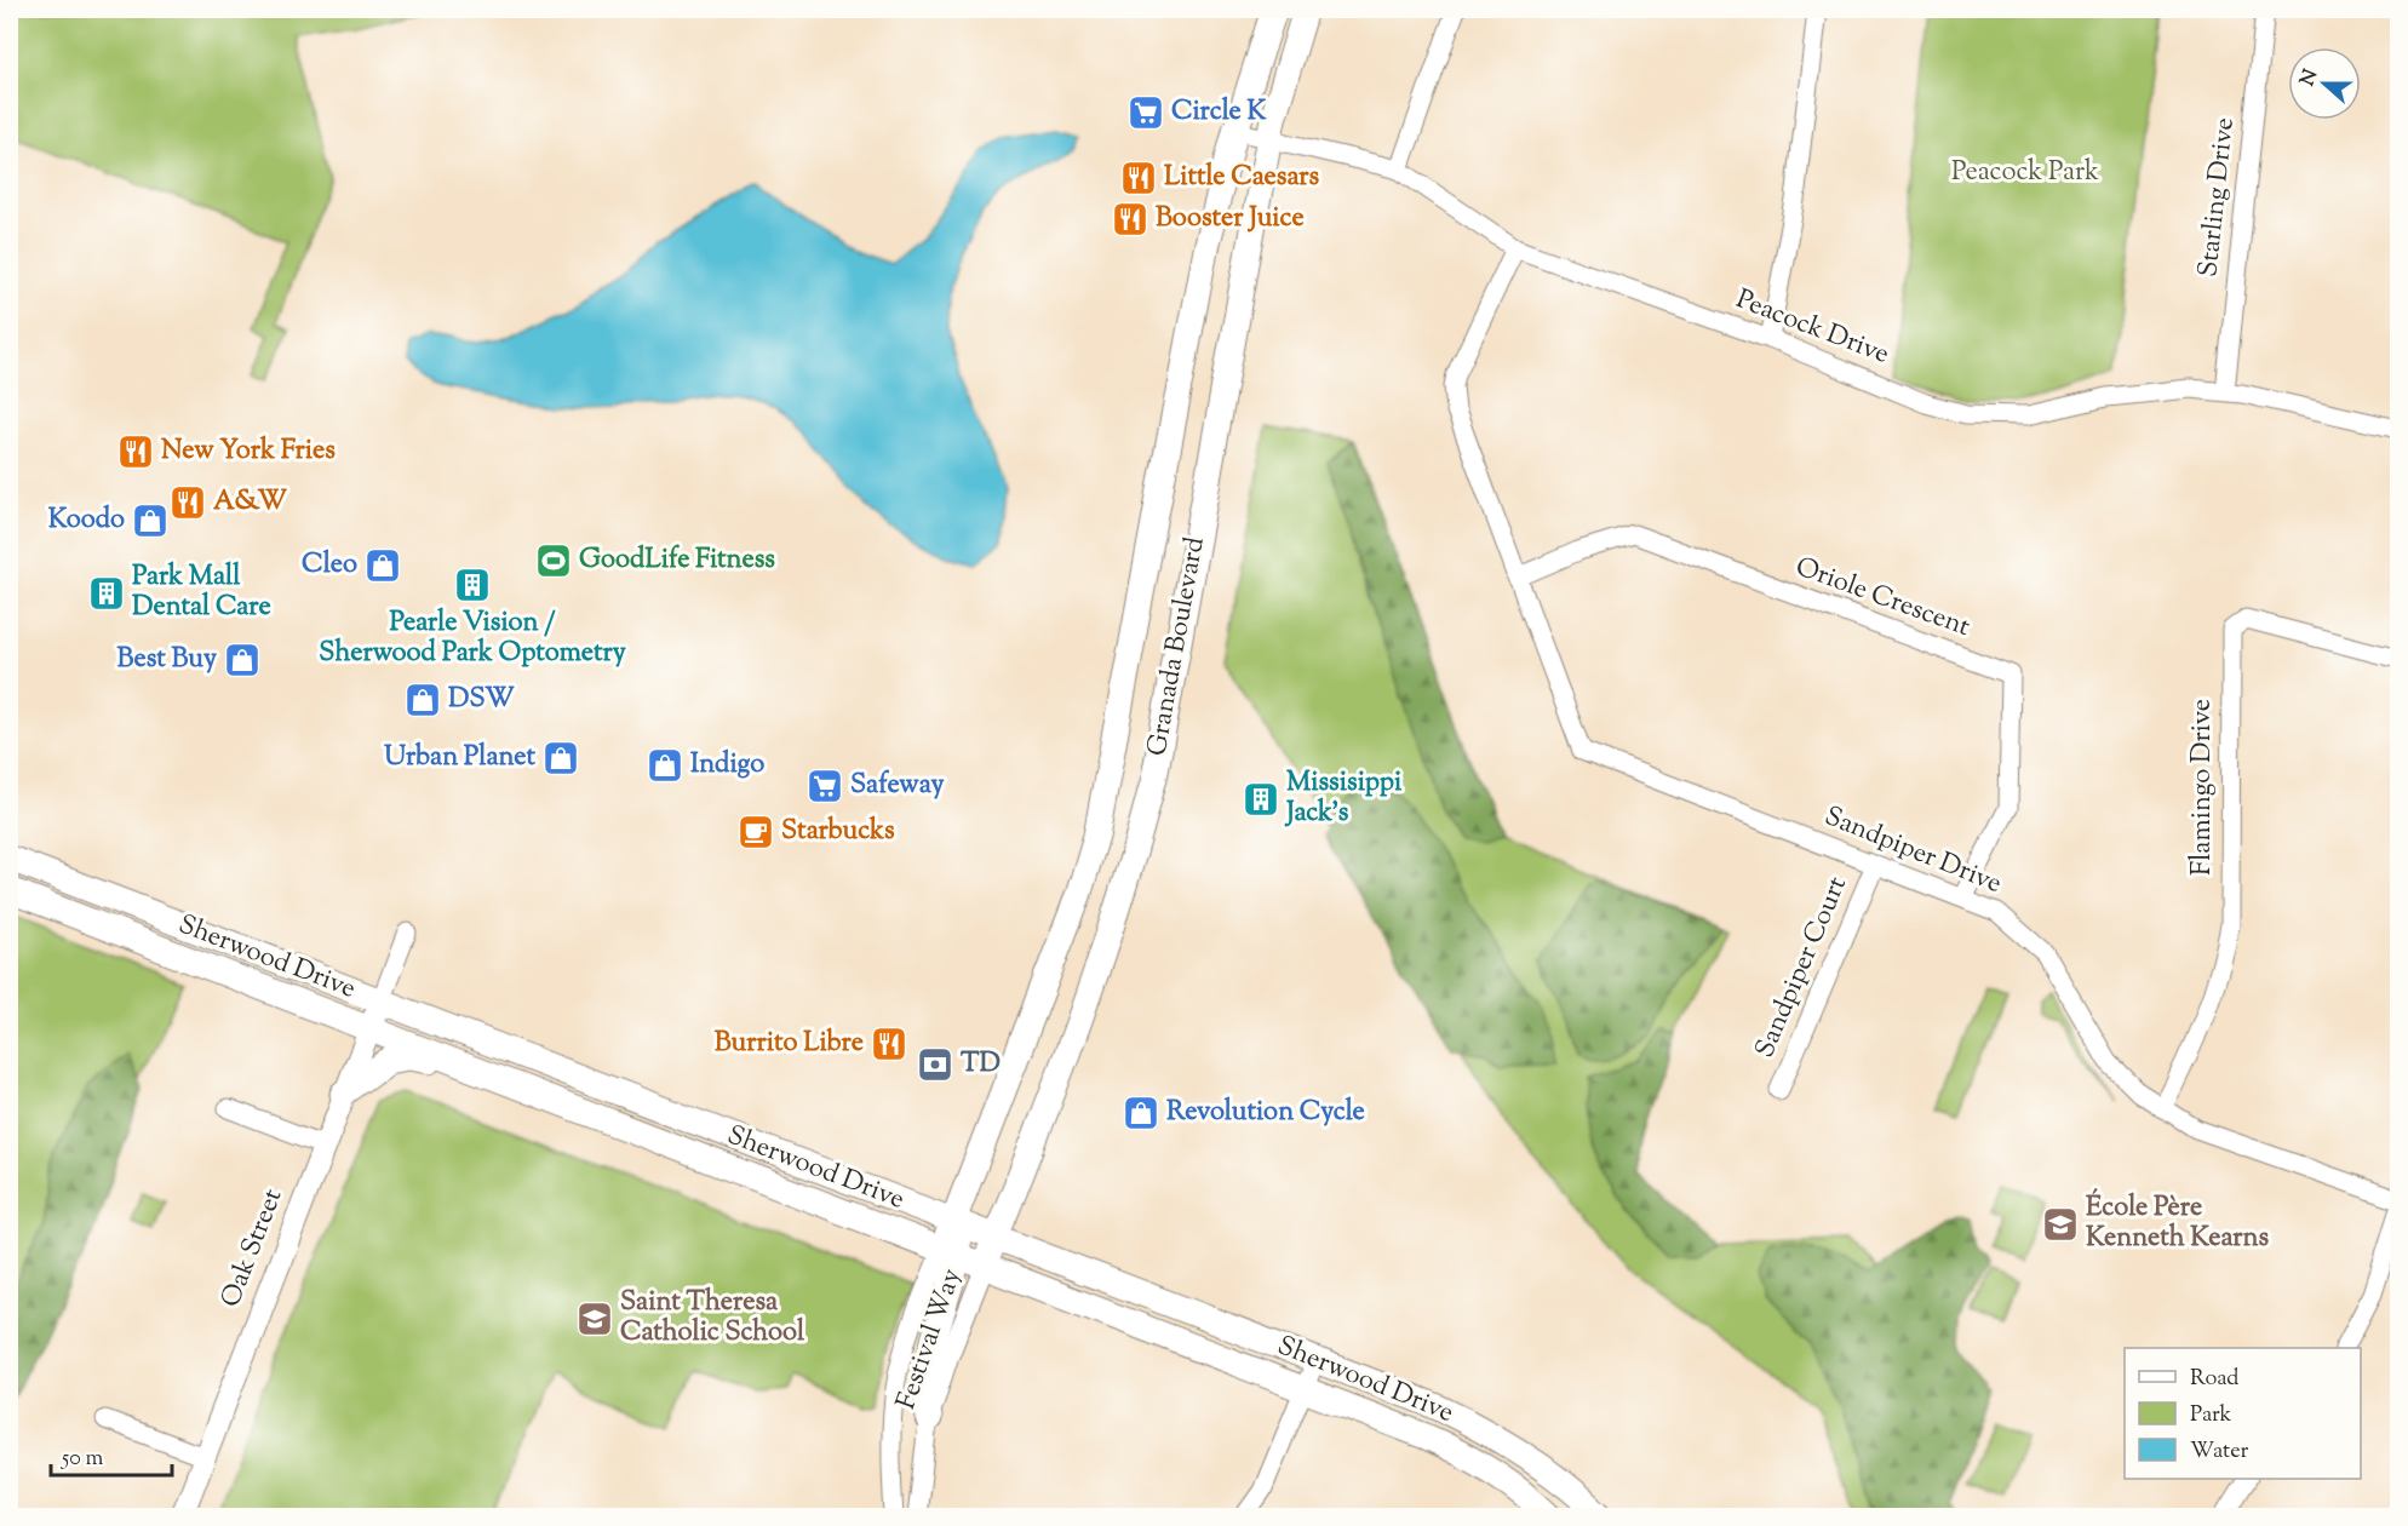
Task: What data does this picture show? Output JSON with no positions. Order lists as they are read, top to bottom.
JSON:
{
  "streets": {
    "main road": ["Granada Boulevard", "Sherwood Drive"],
    "street": [
      "Starling Drive",
      "Peacock Drive",
      "Oriole Crescent",
      "Flamingo Drive",
      "Sandpiper Drive",
      "Sandpiper Court",
      "Oak Street",
      "Festival Way"
    ]
  },
  "crossings": [
    ["Starling Drive", "Peacock Drive"],
    ["Peacock Drive", "Granada Boulevard"],
    ["Peacock Drive", "Sandpiper Drive"],
    ["Oriole Crescent", "Sandpiper Drive"],
    ["Granada Boulevard", "Sherwood Drive"],
    ["Granada Boulevard", "Festival Way"],
    ["Flamingo Drive", "Sandpiper Drive"],
    ["Sandpiper Drive", "Sandpiper Court"],
    ["Sherwood Drive", "Oak Street"],
    ["Sherwood Drive", "Festival Way"]
  ],
  "parks": ["Peacock Park"],
  "places": {
    "supermarket": ["Circle K", "Safeway"],
    "restaurant": [
      "Little Caesars",
      "Booster Juice",
      "New York Fries",
      "A&W",
      "Burrito Libre"
    ],
    "shop": [
      "Koodo",
      "Cleo",
      "Best Buy",
      "DSW",
      "Urban Planet",
      "Indigo",
      "Revolution Cycle"
    ],
    "sports": ["GoodLife Fitness"],
    "building": ["Pearle Vision / Sherwood Park Optometry", "Park Mall Dental Care", "Missisippi Jack's"],
    "cafe": ["Starbucks"],
    "bank": ["TD"],
    "school or university": ["École Père Kenneth Kearns", "Saint Theresa Catholic School"]
  },
  "legend": ["Road", "Park", "Water"],
  "scale_bar": "50 m",
  "north": "left"
}
